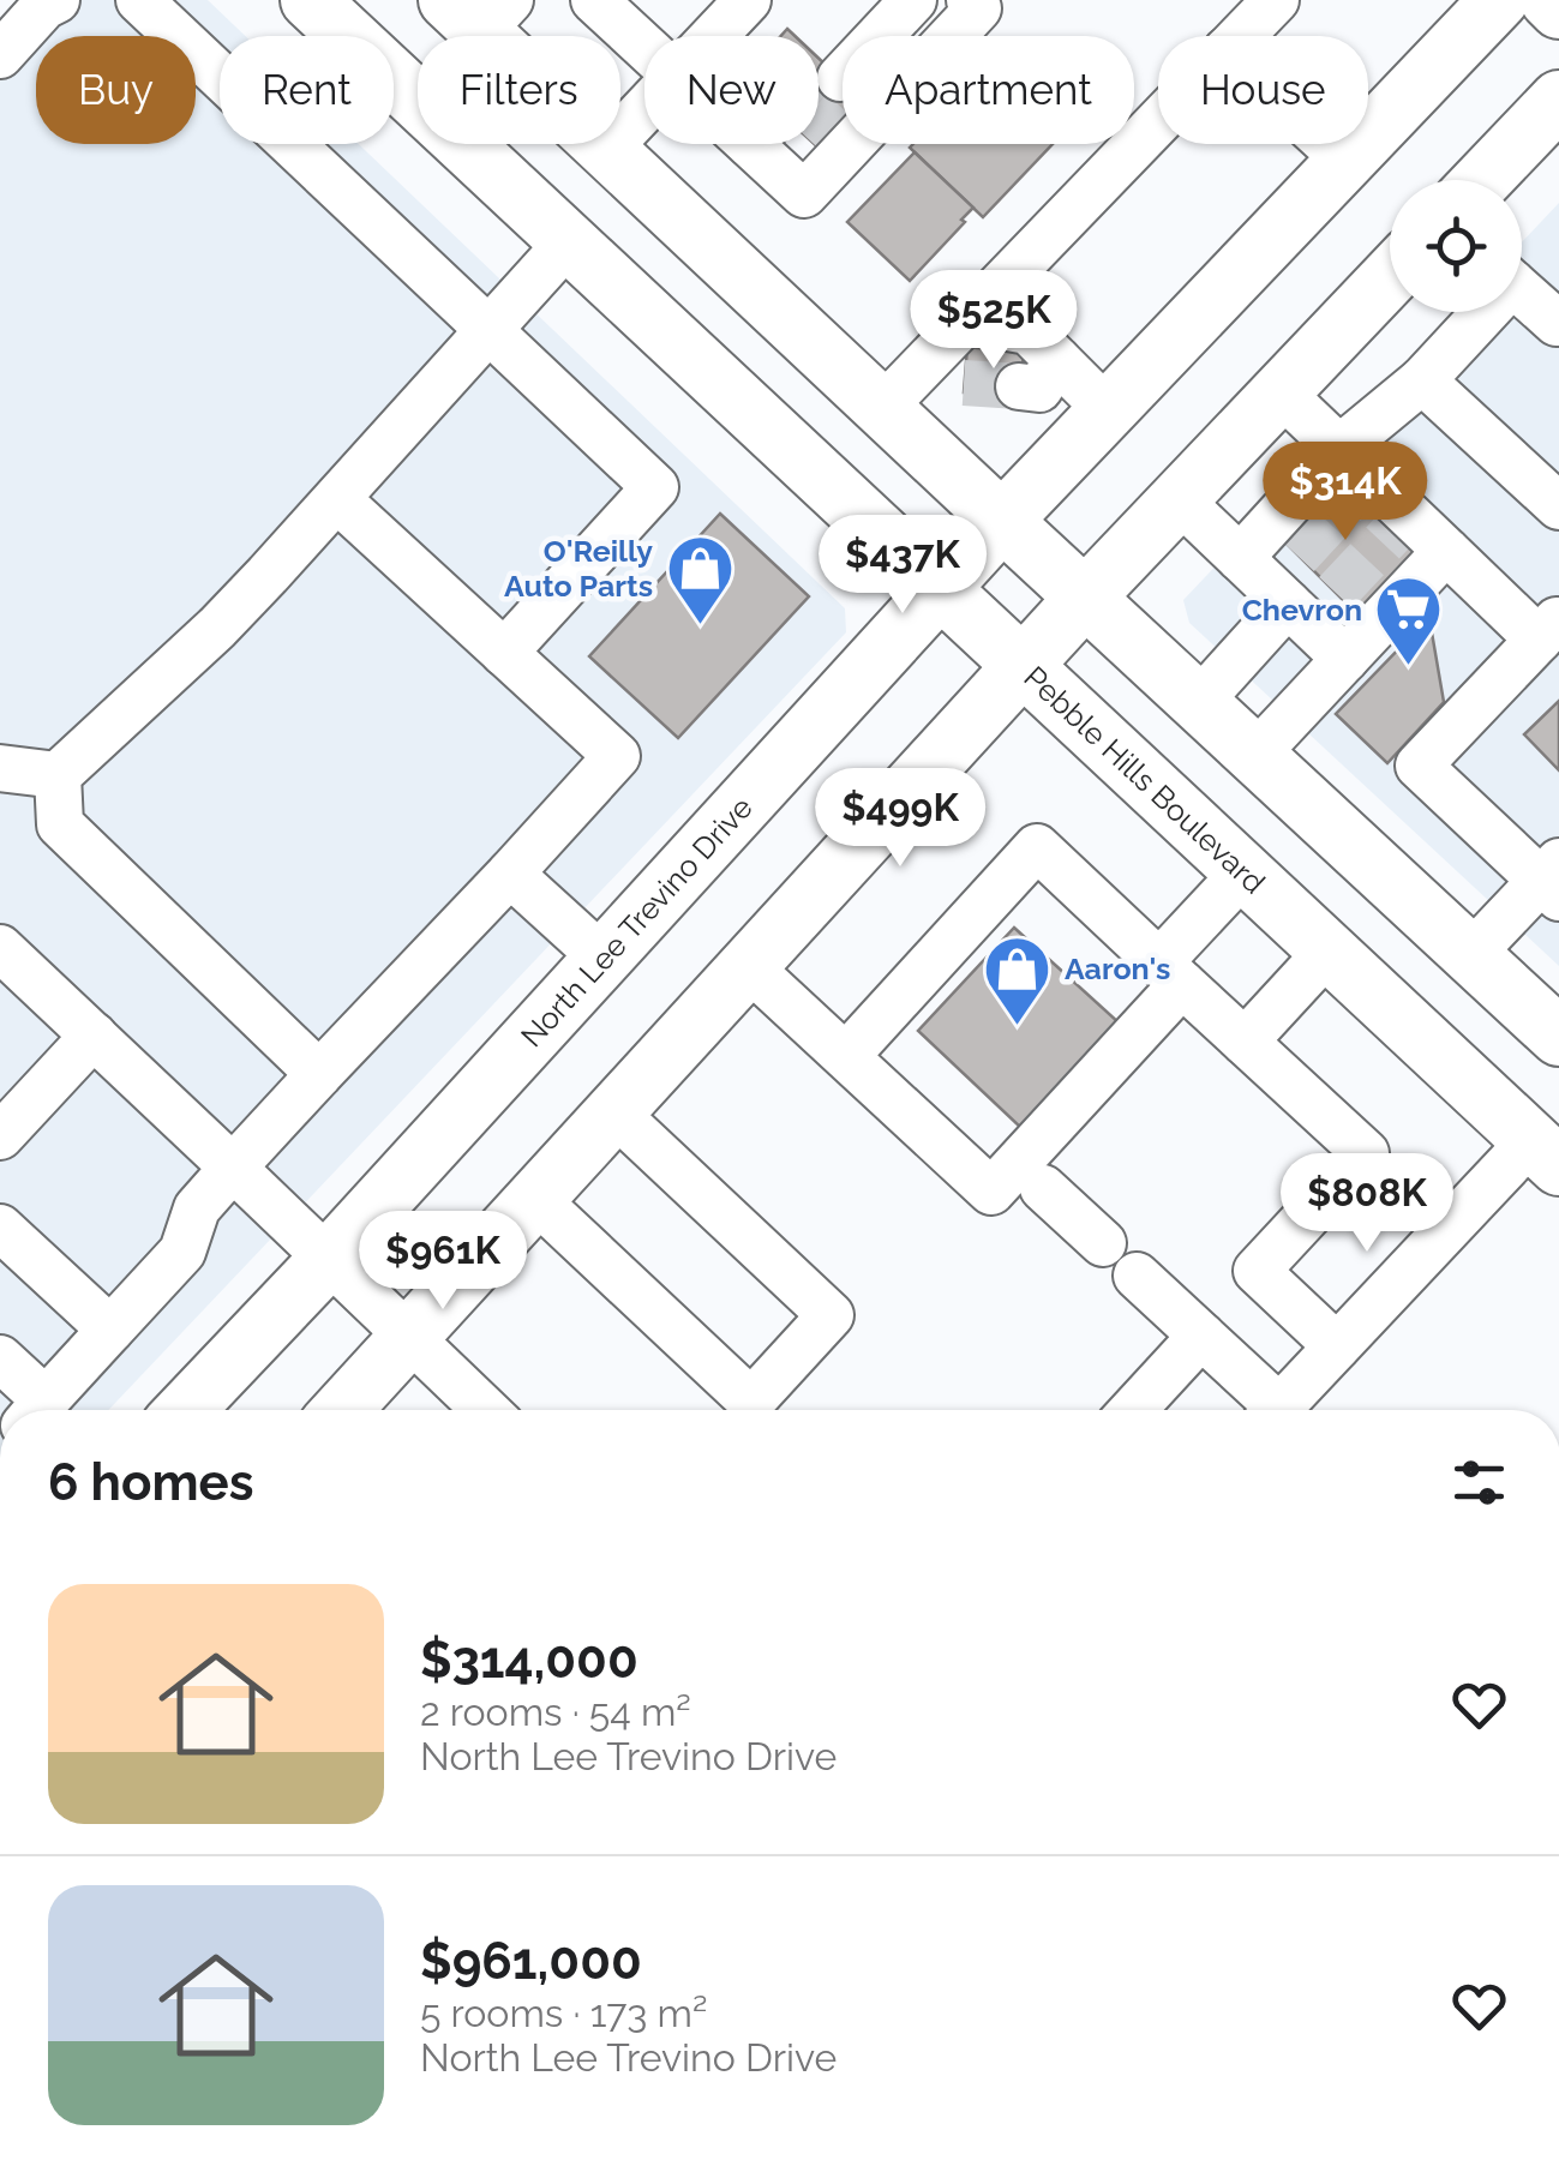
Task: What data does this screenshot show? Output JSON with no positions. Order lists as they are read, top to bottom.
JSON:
{
  "streets": {
    "main road": ["Pebble Hills Boulevard", "North Lee Trevino Drive"]
  },
  "crossings": [
    ["Pebble Hills Boulevard", "North Lee Trevino Drive"]
  ],
  "places": {
    "shop": ["O'Reilly Auto Parts", "Aaron's"],
    "supermarket": ["Chevron"]
  },
  "page": {
    "chip": [
      "Buy",
      "Rent",
      "Filters",
      "New",
      "Apartment",
      "House"
    ],
    "price": [
      "$525K",
      "$314K",
      "$437K",
      "$499K",
      "$808K",
      "$961K"
    ],
    "heading": "6 homes",
    "list": [
      {
        "name": "$314,000",
        "note": "2 rooms · 54 m² · North Lee Trevino Drive"
      },
      {
        "name": "$961,000",
        "note": "5 rooms · 173 m² · North Lee Trevino Drive"
      }
    ]
  }
}
